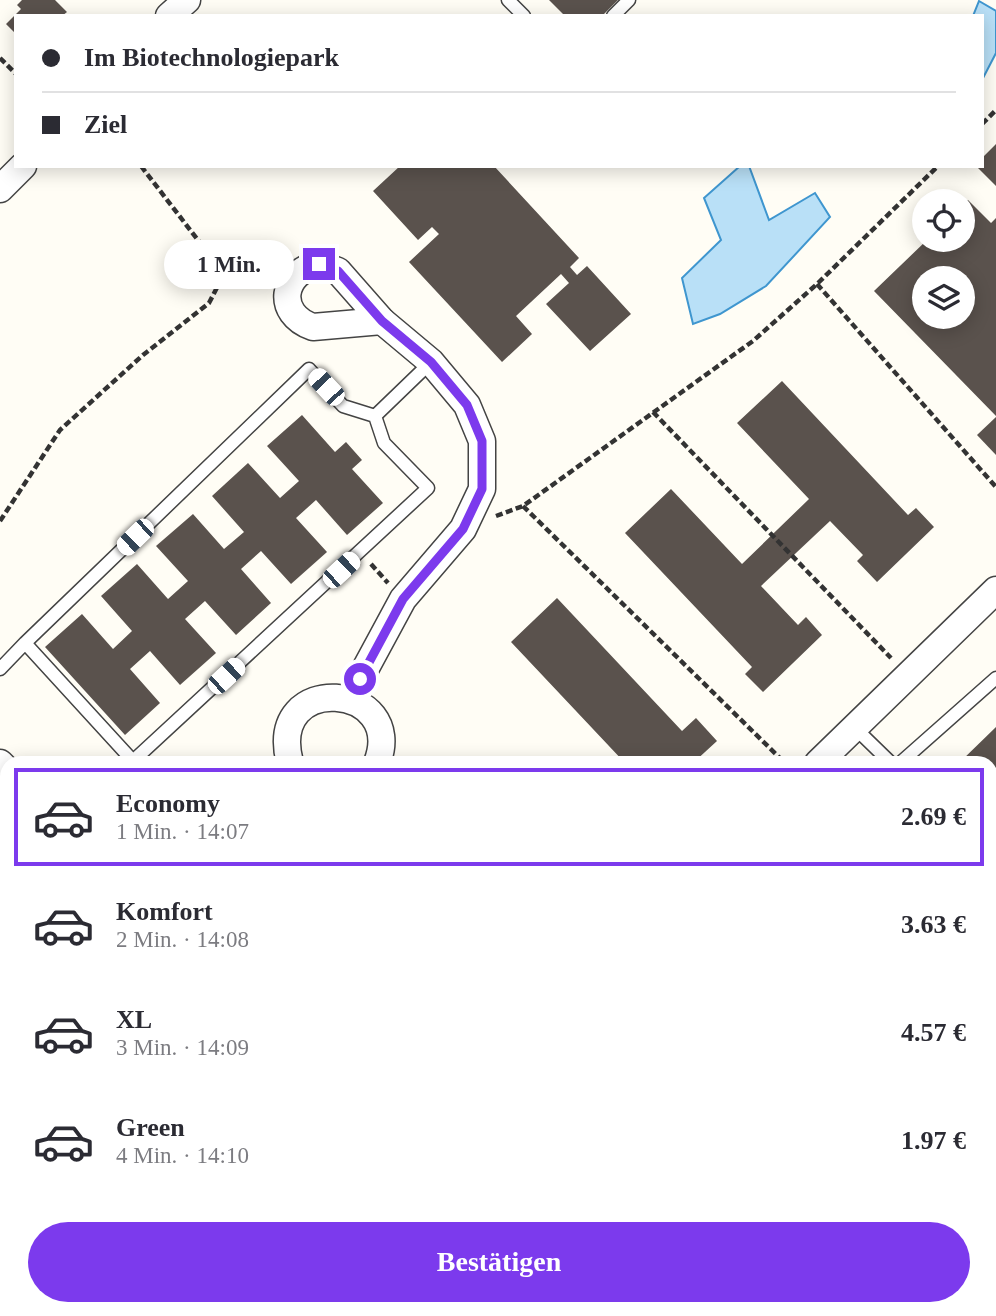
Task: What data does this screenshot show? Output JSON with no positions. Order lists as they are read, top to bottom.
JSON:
{
  "page": {
    "banner": ["Im Biotechnologiepark", "Ziel"],
    "bubble": "1 Min.",
    "list": [
      {
        "name": "Economy",
        "note": "1 Min. · 14:07",
        "value": "2.69 €"
      },
      {
        "name": "Komfort",
        "note": "2 Min. · 14:08",
        "value": "3.63 €"
      },
      {
        "name": "XL",
        "note": "3 Min. · 14:09",
        "value": "4.57 €"
      },
      {
        "name": "Green",
        "note": "4 Min. · 14:10",
        "value": "1.97 €"
      }
    ],
    "buttons": "Bestätigen"
  }
}
